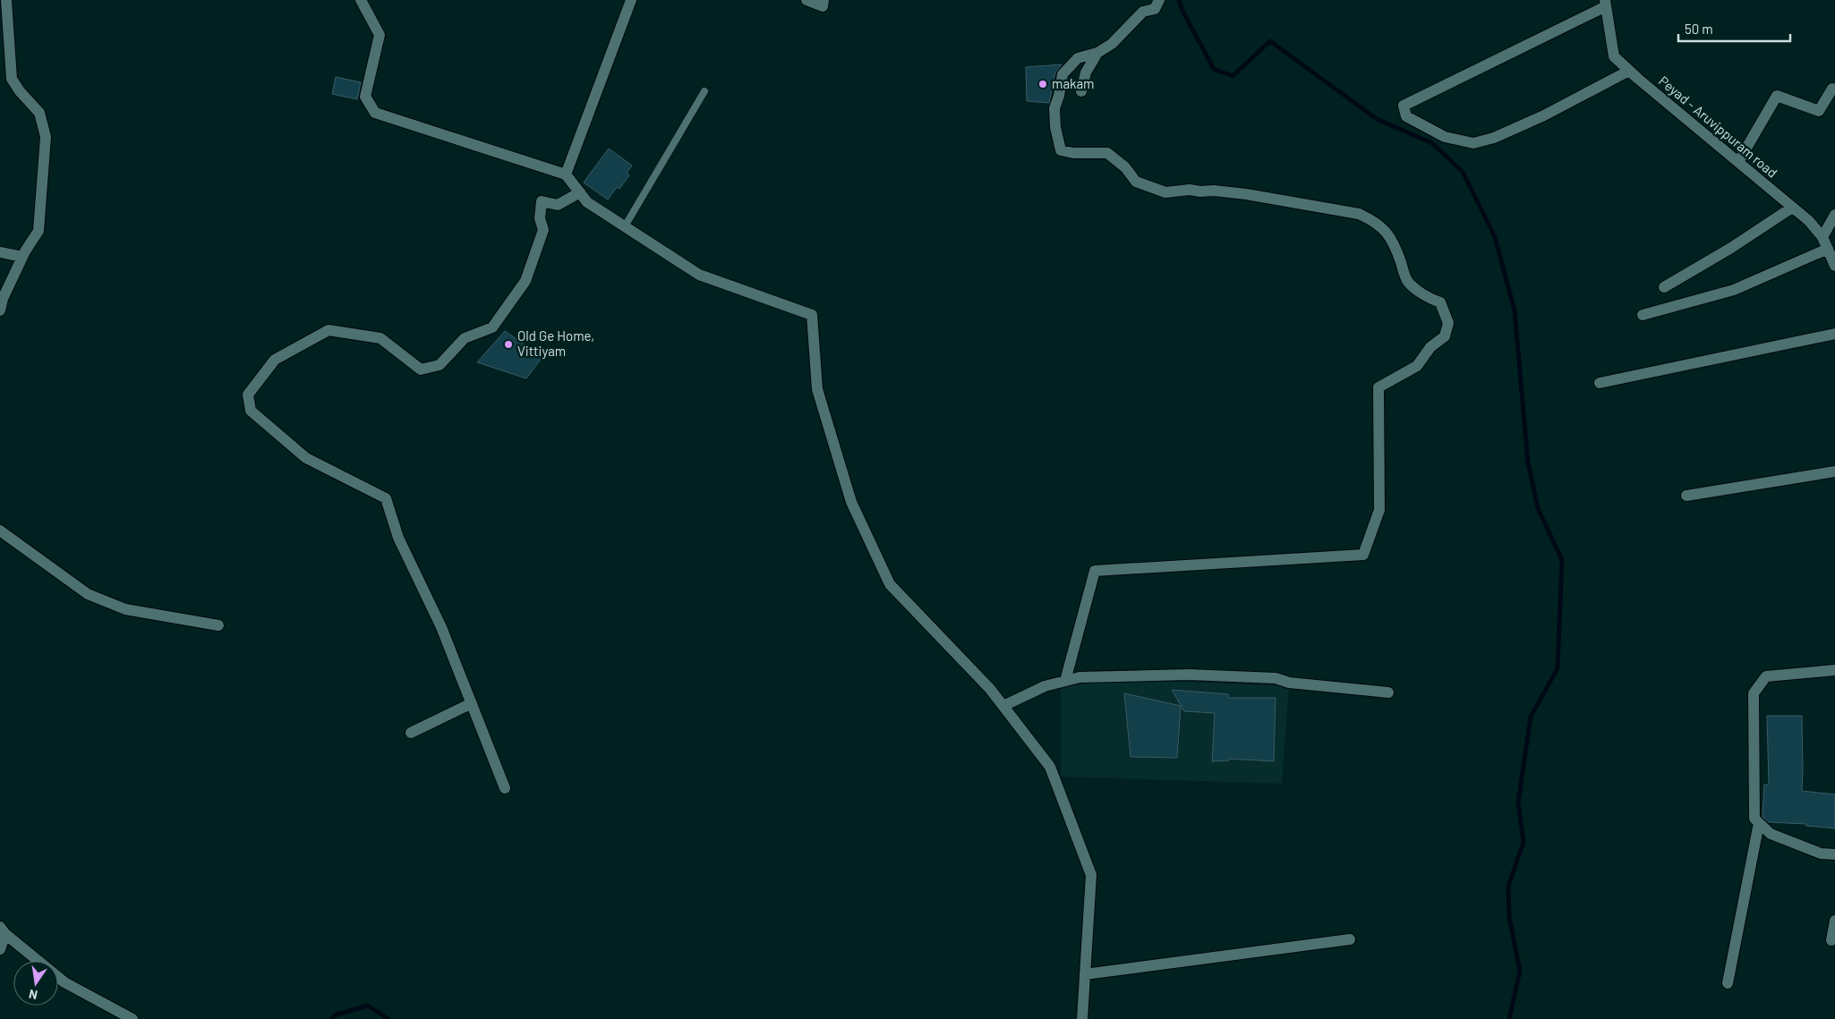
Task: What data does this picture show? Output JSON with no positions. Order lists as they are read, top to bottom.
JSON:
{
  "streets": {
    "street": ["Peyad - Aruvippuram road"]
  },
  "places": ["makam", "Old Ge Home, Vittiyam"],
  "scale_bar": "50 m",
  "north": "bottom"
}
